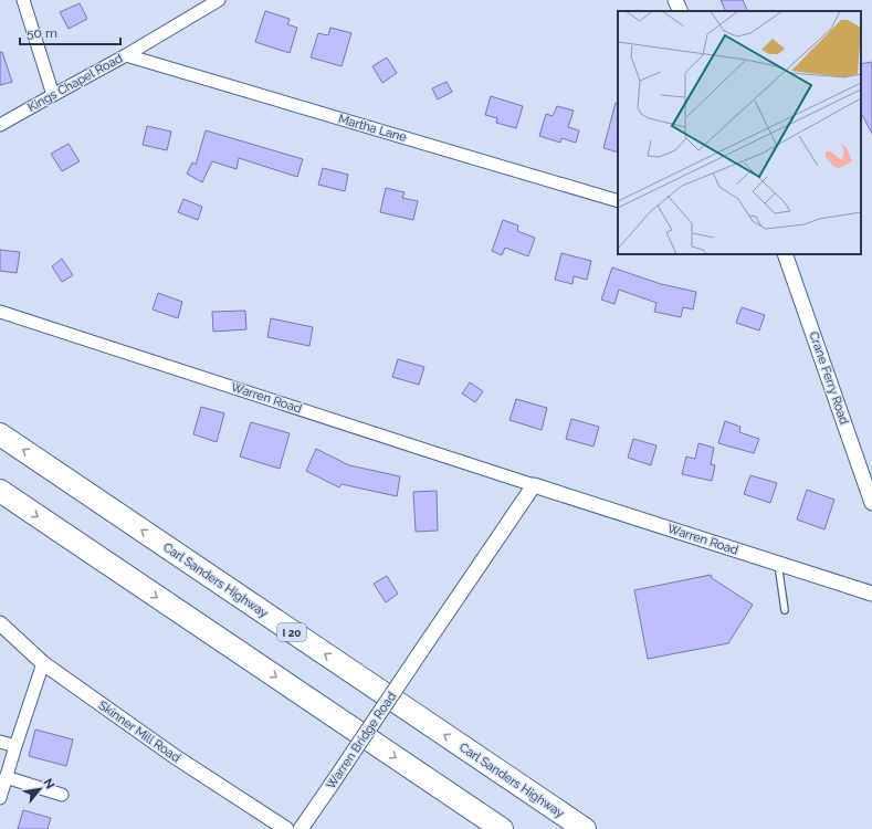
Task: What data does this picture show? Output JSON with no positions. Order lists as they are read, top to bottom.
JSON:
{
  "streets": {
    "highway": ["Carl Sanders Highway", "I 20"],
    "street": [
      "Kings Chapel Road",
      "Martha Lane",
      "Crane Ferry Road",
      "Warren Road",
      "Skinner Mill Road",
      "Warren Bridge Road"
    ]
  },
  "crossings": [
    ["Kings Chapel Road", "Martha Lane"],
    ["Warren Road", "Warren Bridge Road"]
  ],
  "scale_bar": "50 m",
  "north": "top right"
}
